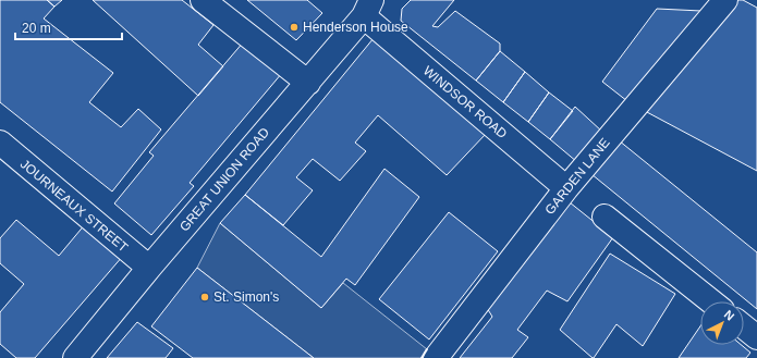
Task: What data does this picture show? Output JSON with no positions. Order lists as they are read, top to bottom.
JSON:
{
  "streets": {
    "street": [
      "WINDSOR ROAD",
      "GARDEN LANE",
      "GREAT UNION ROAD",
      "JOURNEAUX STREET"
    ]
  },
  "crossings": [
    ["WINDSOR ROAD", "GARDEN LANE"],
    ["WINDSOR ROAD", "GREAT UNION ROAD"],
    ["GREAT UNION ROAD", "JOURNEAUX STREET"]
  ],
  "places": ["Henderson House", "St. Simon's"],
  "scale_bar": "20 m",
  "north": "top right"
}
